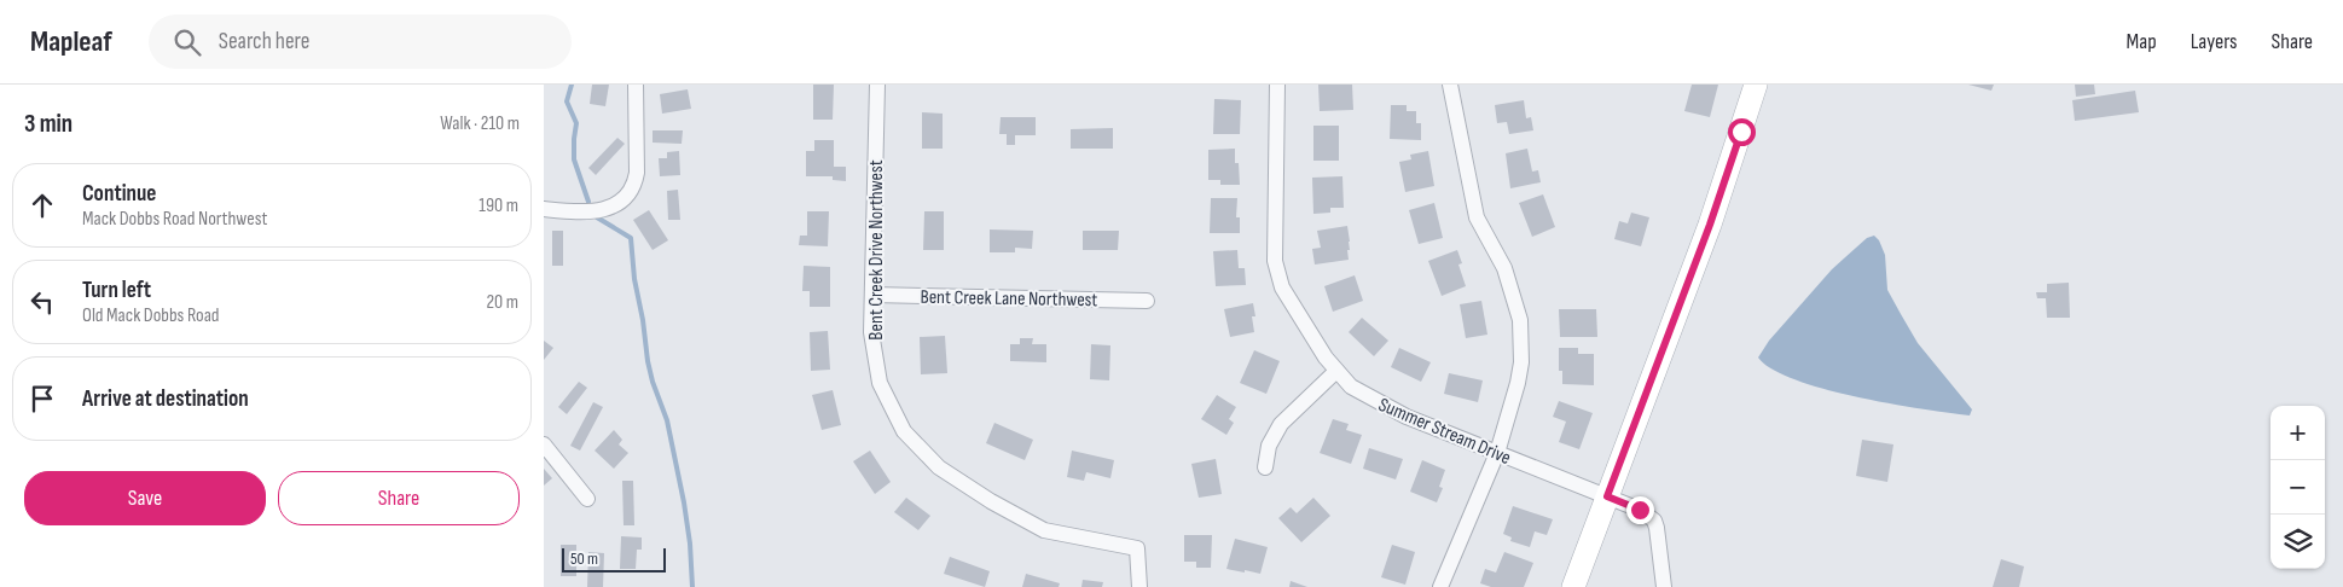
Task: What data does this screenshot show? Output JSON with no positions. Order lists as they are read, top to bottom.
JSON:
{
  "streets": {
    "street": ["Bent Creek Drive Northwest", "Bent Creek Lane Northwest", "Summer Stream Drive"]
  },
  "crossings": [
    ["Bent Creek Drive Northwest", "Bent Creek Lane Northwest"]
  ],
  "scale_bar": "50 m",
  "page": {
    "header": "Mapleaf",
    "search": "Search here",
    "nav": ["Map", "Layers", "Share"],
    "heading": ["3 min", "Walk · 210 m"],
    "list": [
      ["Continue", "Mack Dobbs Road Northwest", "190 m"],
      ["Turn left", "Old Mack Dobbs Road", "20 m"],
      "Arrive at destination"
    ],
    "map_buttons": ["+", "−"],
    "buttons": ["Save", "Share"],
    "scale": "50 m"
  }
}
